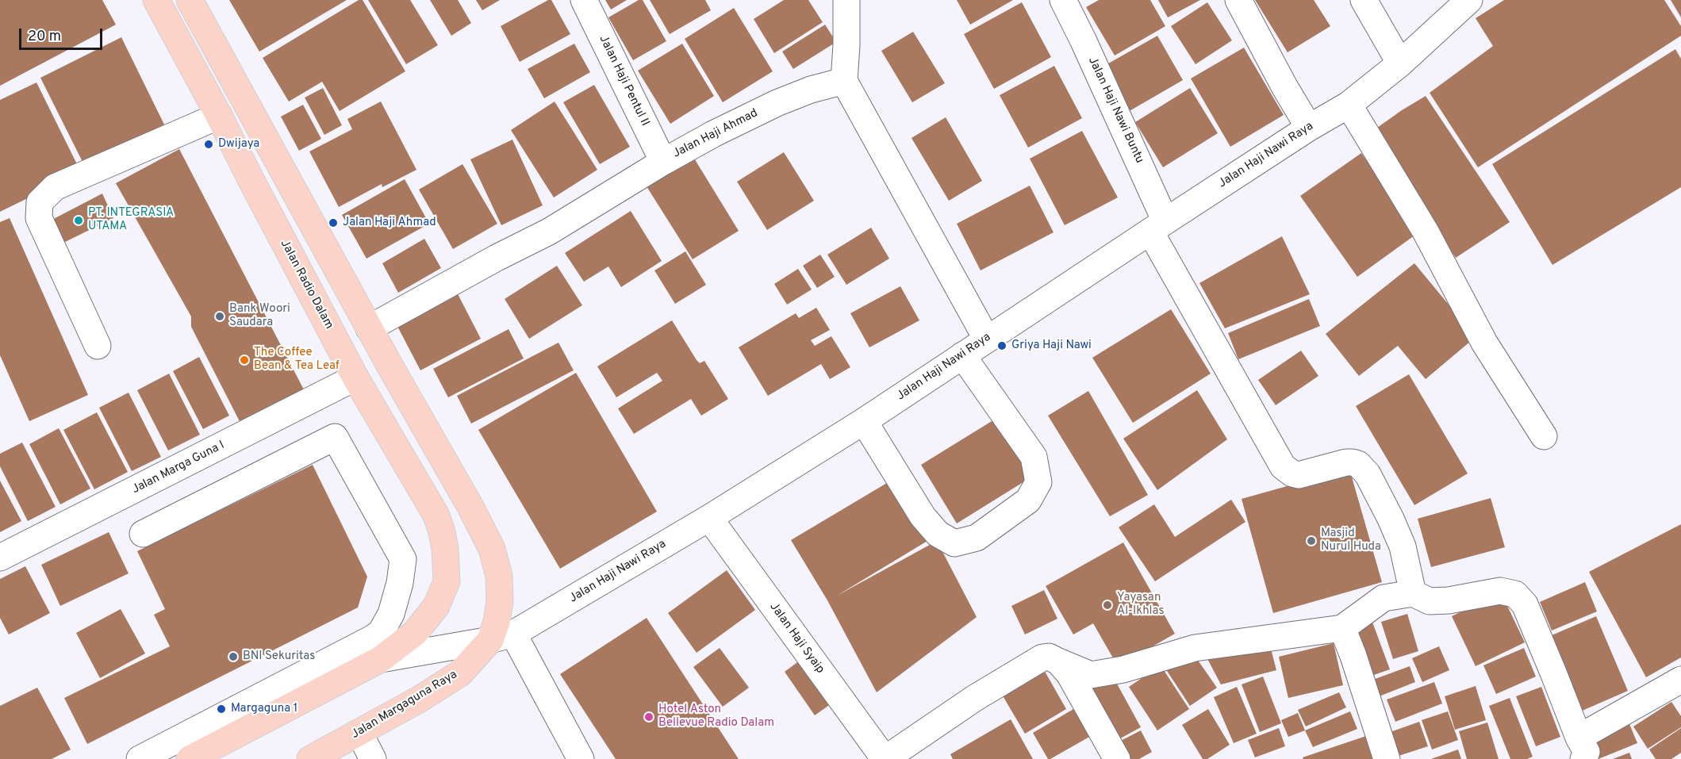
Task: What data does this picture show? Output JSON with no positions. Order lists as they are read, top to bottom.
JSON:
{
  "streets": {
    "main road": ["Jalan Radio Dalam", "Jalan Margaguna Raya"],
    "street": [
      "Jalan Haji Pentul II",
      "Jalan Haji Nawi Buntu",
      "Jalan Haji Ahmad",
      "Jalan Haji Nawi Raya",
      "Jalan Marga Guna I",
      "Jalan Haji Syaip"
    ]
  },
  "crossings": [
    ["Jalan Haji Pentul II", "Jalan Haji Ahmad"],
    ["Jalan Haji Nawi Buntu", "Jalan Haji Nawi Raya"],
    ["Jalan Haji Nawi Raya", "Jalan Radio Dalam"],
    ["Jalan Haji Nawi Raya", "Jalan Haji Syaip"],
    ["Jalan Haji Nawi Raya", "Jalan Margaguna Raya"],
    ["Jalan Radio Dalam", "Jalan Marga Guna I"]
  ],
  "places": [
    "Dwijaya",
    "PT. INTEGRASIA UTAMA",
    "Jalan Haji Ahmad",
    "Bank Woori Saudara",
    "Griya Haji Nawi",
    "The Coffee Bean & Tea Leaf",
    "Masjid Nurul Huda",
    "Yayasan Al-Ikhlas",
    "BNI Sekuritas",
    "Margaguna 1",
    "Hotel Aston Bellevue Radio Dalam"
  ],
  "scale_bar": "20 m"
}
